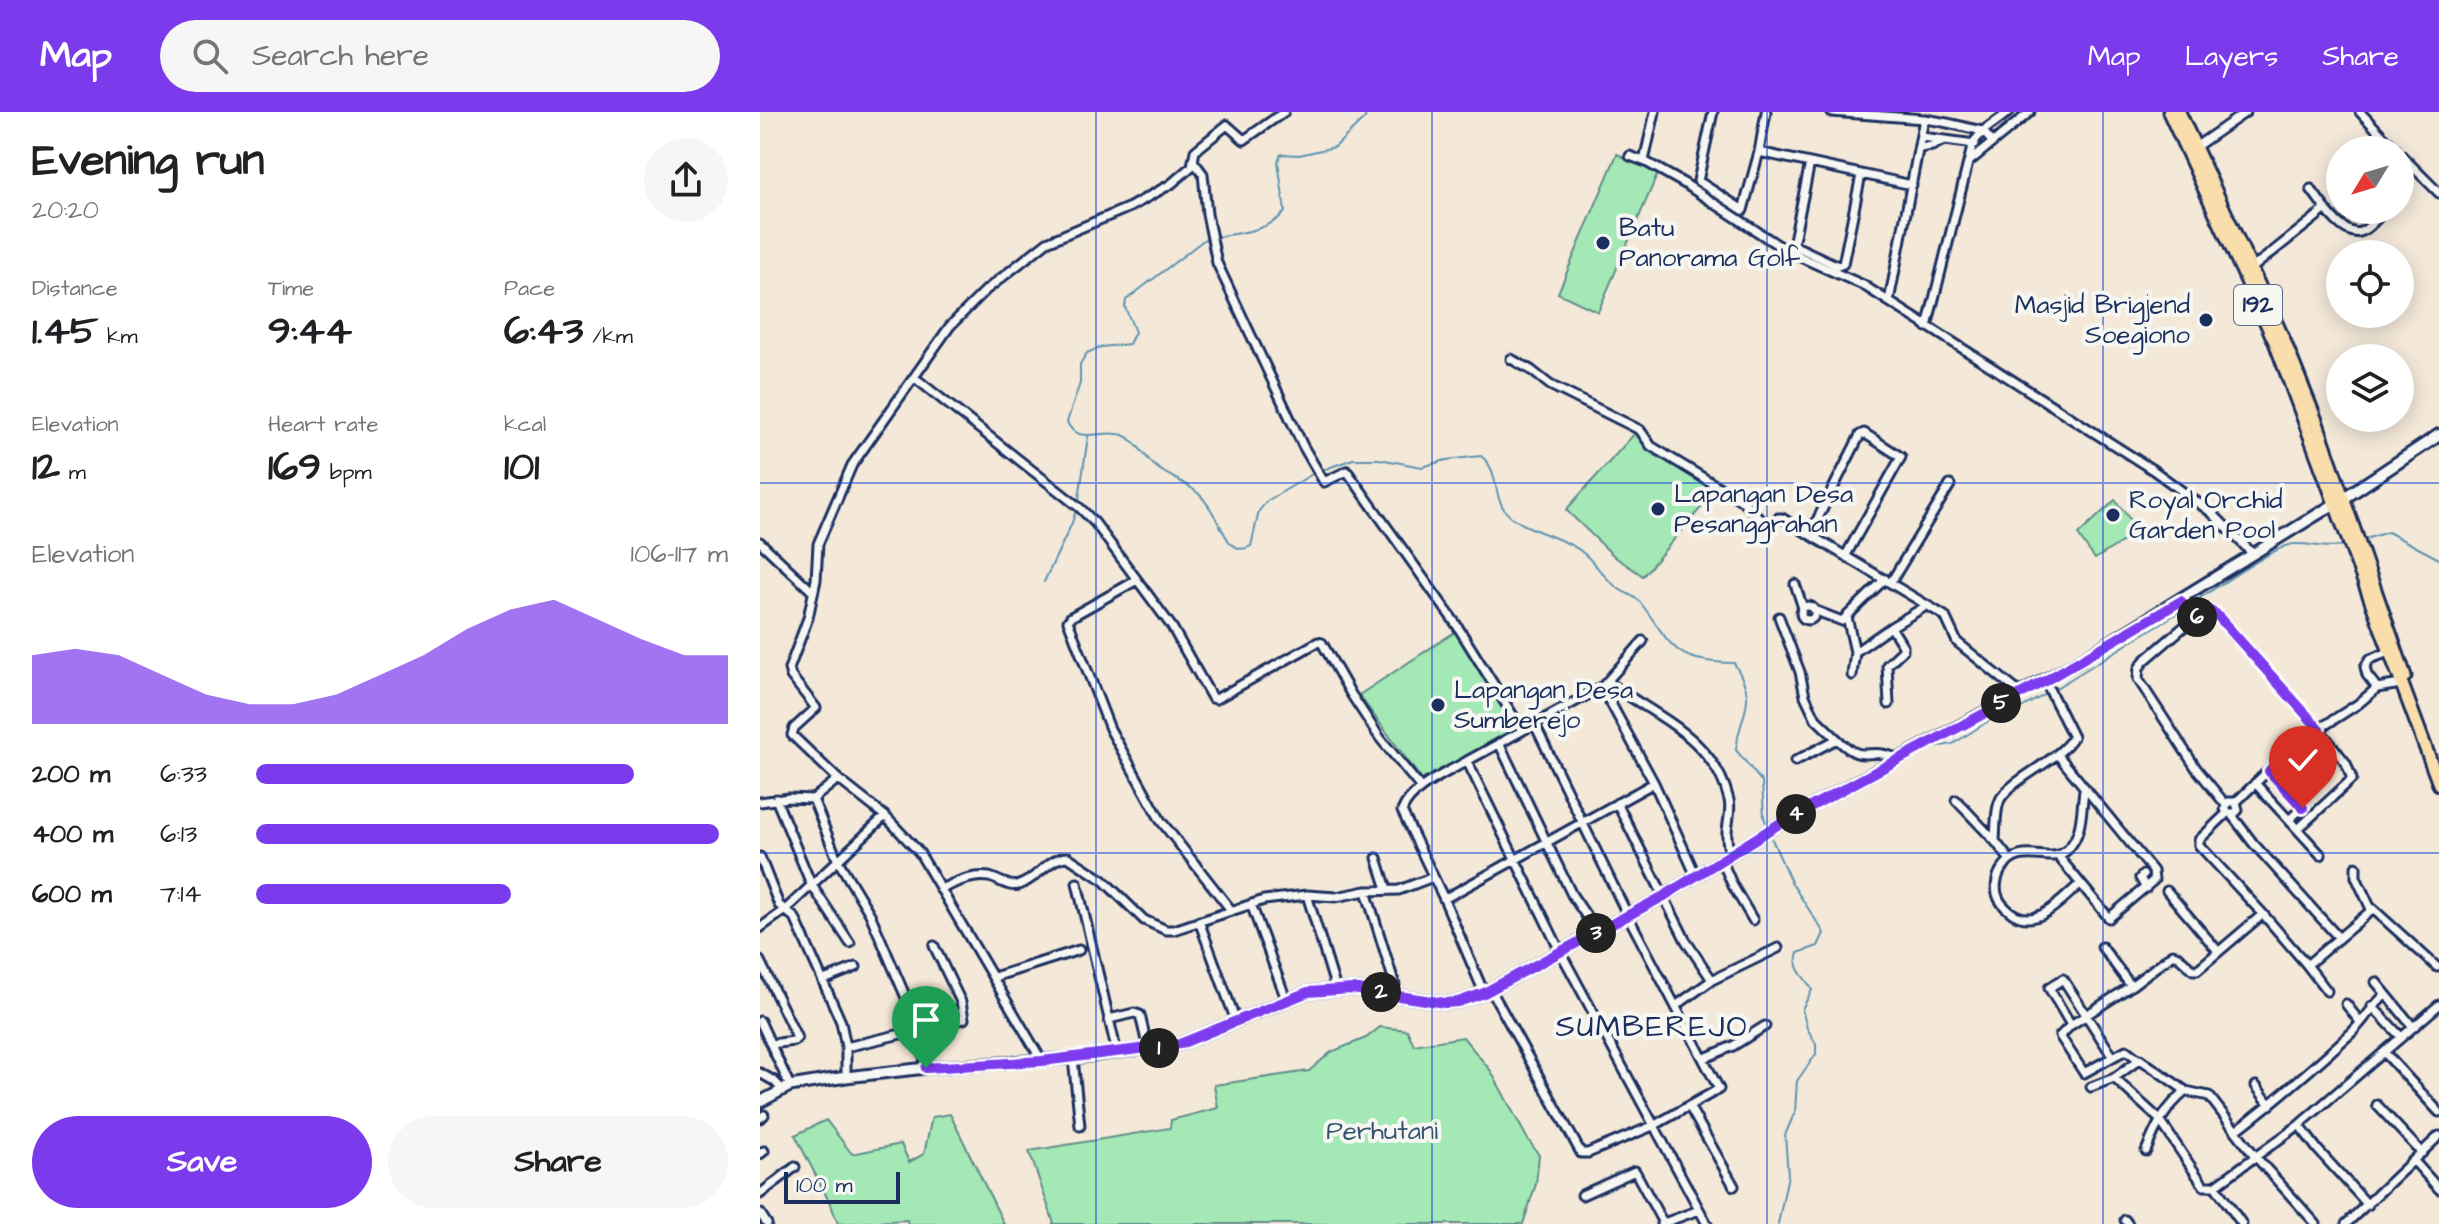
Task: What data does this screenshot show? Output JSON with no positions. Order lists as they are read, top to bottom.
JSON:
{
  "streets": {
    "main road": ["192"]
  },
  "districts": ["SUMBEREJO"],
  "parks": ["Perhutani"],
  "places": [
    "Batu Panorama Golf",
    "Masjid Brigjend Soegiono",
    "Lapangan Desa Pesanggrahan",
    "Royal Orchid Garden Pool",
    "Lapangan Desa Sumberejo"
  ],
  "scale_bar": "100 m",
  "north": "bottom left",
  "page": {
    "header": "Map",
    "search": "Search here",
    "nav": ["Map", "Layers", "Share"],
    "heading": ["Evening run", "20:20"],
    "stats": [
      ["Distance", "1.45 km"],
      ["Time", "9:44"],
      ["Pace", "6:43 /km"],
      ["Elevation", "12 m"],
      ["Heart rate", "169 bpm"],
      ["kcal", "101"]
    ],
    "chart": ["Elevation", "106–117 m"],
    "pins": [
      "6",
      "5",
      "4",
      "3",
      "2",
      "1"
    ],
    "list": [
      {
        "name": "200 m",
        "note": "6:33"
      },
      {
        "name": "400 m",
        "note": "6:13"
      },
      {
        "name": "600 m",
        "note": "7:14"
      }
    ],
    "buttons": ["Save", "Share"],
    "scale": "100 m"
  }
}
